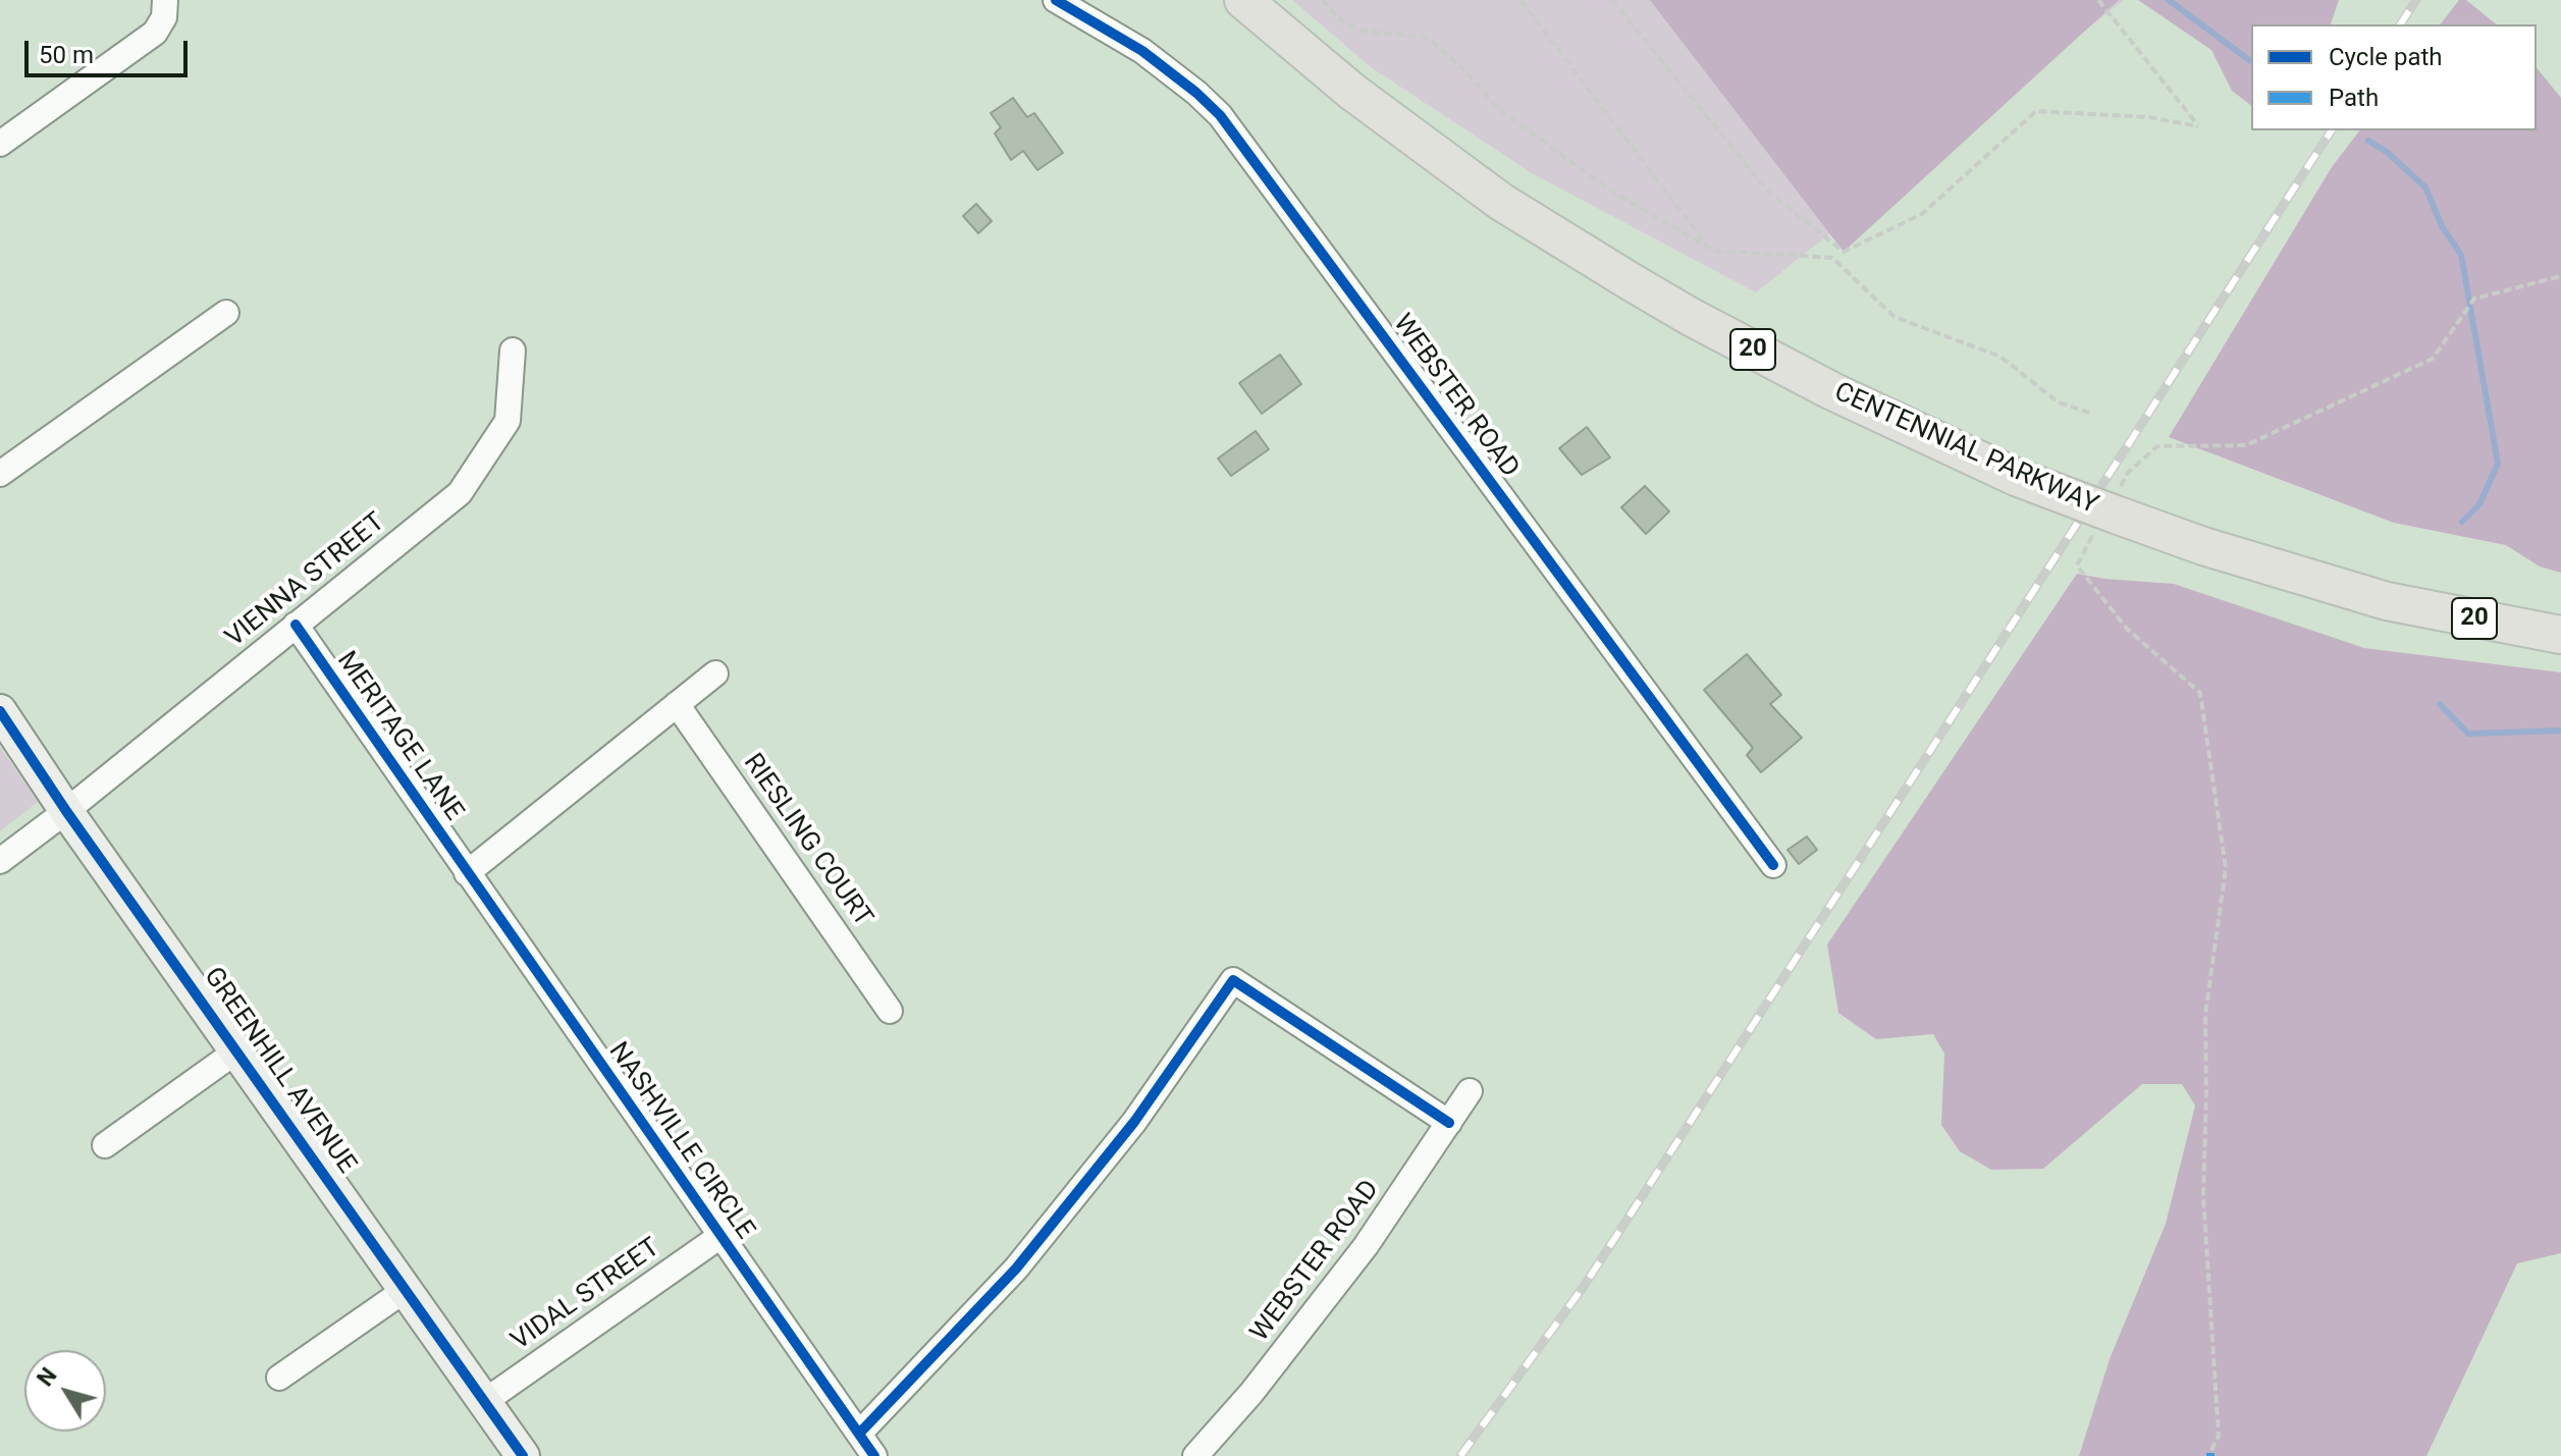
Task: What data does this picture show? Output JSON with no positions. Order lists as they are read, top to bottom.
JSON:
{
  "streets": {
    "main road": ["20", "CENTENNIAL PARKWAY"],
    "street": [
      "WEBSTER ROAD",
      "VIENNA STREET",
      "MERITAGE LANE",
      "RIESLING COURT",
      "GREENHILL AVENUE",
      "NASHVILLE CIRCLE",
      "VIDAL STREET"
    ]
  },
  "crossings": [
    ["VIENNA STREET", "MERITAGE LANE"],
    ["VIENNA STREET", "GREENHILL AVENUE"],
    ["MERITAGE LANE", "NASHVILLE CIRCLE"],
    ["GREENHILL AVENUE", "VIDAL STREET"],
    ["NASHVILLE CIRCLE", "VIDAL STREET"]
  ],
  "legend": ["Cycle path", "Path"],
  "scale_bar": "50 m",
  "north": "top left"
}
